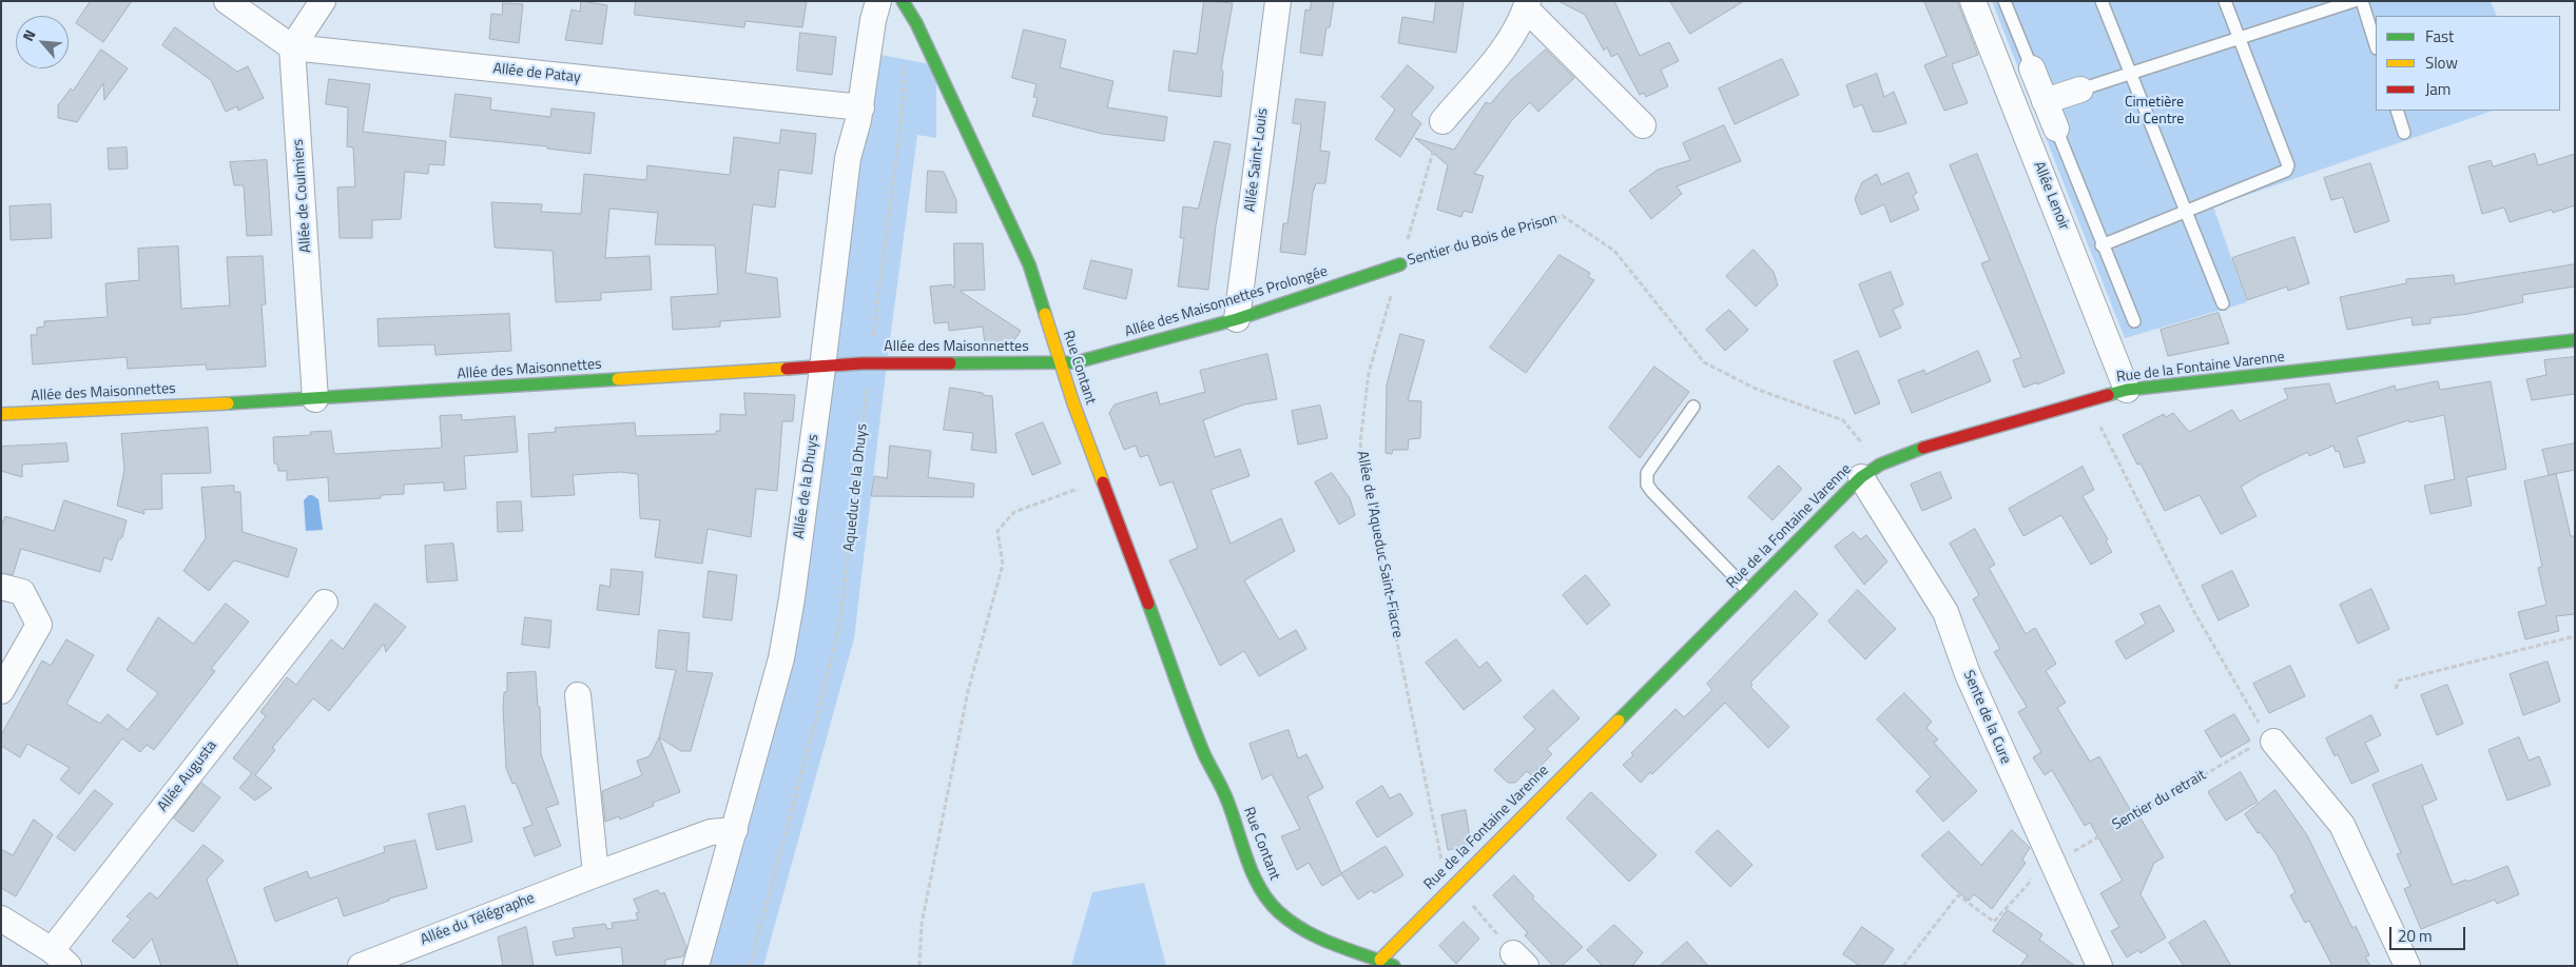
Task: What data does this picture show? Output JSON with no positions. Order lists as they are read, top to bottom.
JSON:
{
  "streets": {
    "street": [
      "Allée de Patay",
      "Allée Saint-Louis",
      "Allée de Coulmiers",
      "Allée Lenoir",
      "Allée des Maisonnettes Prolongée",
      "Allée des Maisonnettes",
      "Rue Contant",
      "Rue de la Fontaine Varenne",
      "Allée de la Dhuys",
      "Sente de la Cure",
      "Allée Augusta",
      "Allée du Télégraphe"
    ],
    "path": [
      "Sentier du Bois de Prison",
      "Aqueduc de la Dhuys",
      "Allée de l'Aqueduc Saint-Fiacre",
      "Sentier du retrait"
    ]
  },
  "crossings": [
    ["Allée de Patay", "Allée de Coulmiers"],
    ["Allée de Patay", "Allée de la Dhuys"],
    ["Allée Saint-Louis", "Allée des Maisonnettes Prolongée"],
    ["Allée de Coulmiers", "Allée des Maisonnettes"],
    ["Allée Lenoir", "Rue de la Fontaine Varenne"],
    ["Sentier du Bois de Prison", "Allée des Maisonnettes Prolongée"],
    ["Sentier du Bois de Prison", "Rue de la Fontaine Varenne"],
    ["Sentier du Bois de Prison", "Allée de l'Aqueduc Saint-Fiacre"],
    ["Sentier du Bois de Prison", "Sente de la Cure"],
    ["Allée des Maisonnettes Prolongée", "Allée des Maisonnettes"],
    ["Allée des Maisonnettes Prolongée", "Rue Contant"],
    ["Allée des Maisonnettes Prolongée", "Allée de l'Aqueduc Saint-Fiacre"],
    ["Allée des Maisonnettes", "Rue Contant"],
    ["Allée des Maisonnettes", "Allée de la Dhuys"],
    ["Allée des Maisonnettes", "Aqueduc de la Dhuys"],
    ["Rue Contant", "Rue de la Fontaine Varenne"],
    ["Rue de la Fontaine Varenne", "Allée de l'Aqueduc Saint-Fiacre"],
    ["Rue de la Fontaine Varenne", "Sente de la Cure"],
    ["Allée de la Dhuys", "Allée du Télégraphe"],
    ["Sente de la Cure", "Sentier du retrait"]
  ],
  "parks": ["Cimetière du Centre"],
  "legend": ["Fast", "Slow", "Jam"],
  "scale_bar": "20 m",
  "north": "top left"
}
